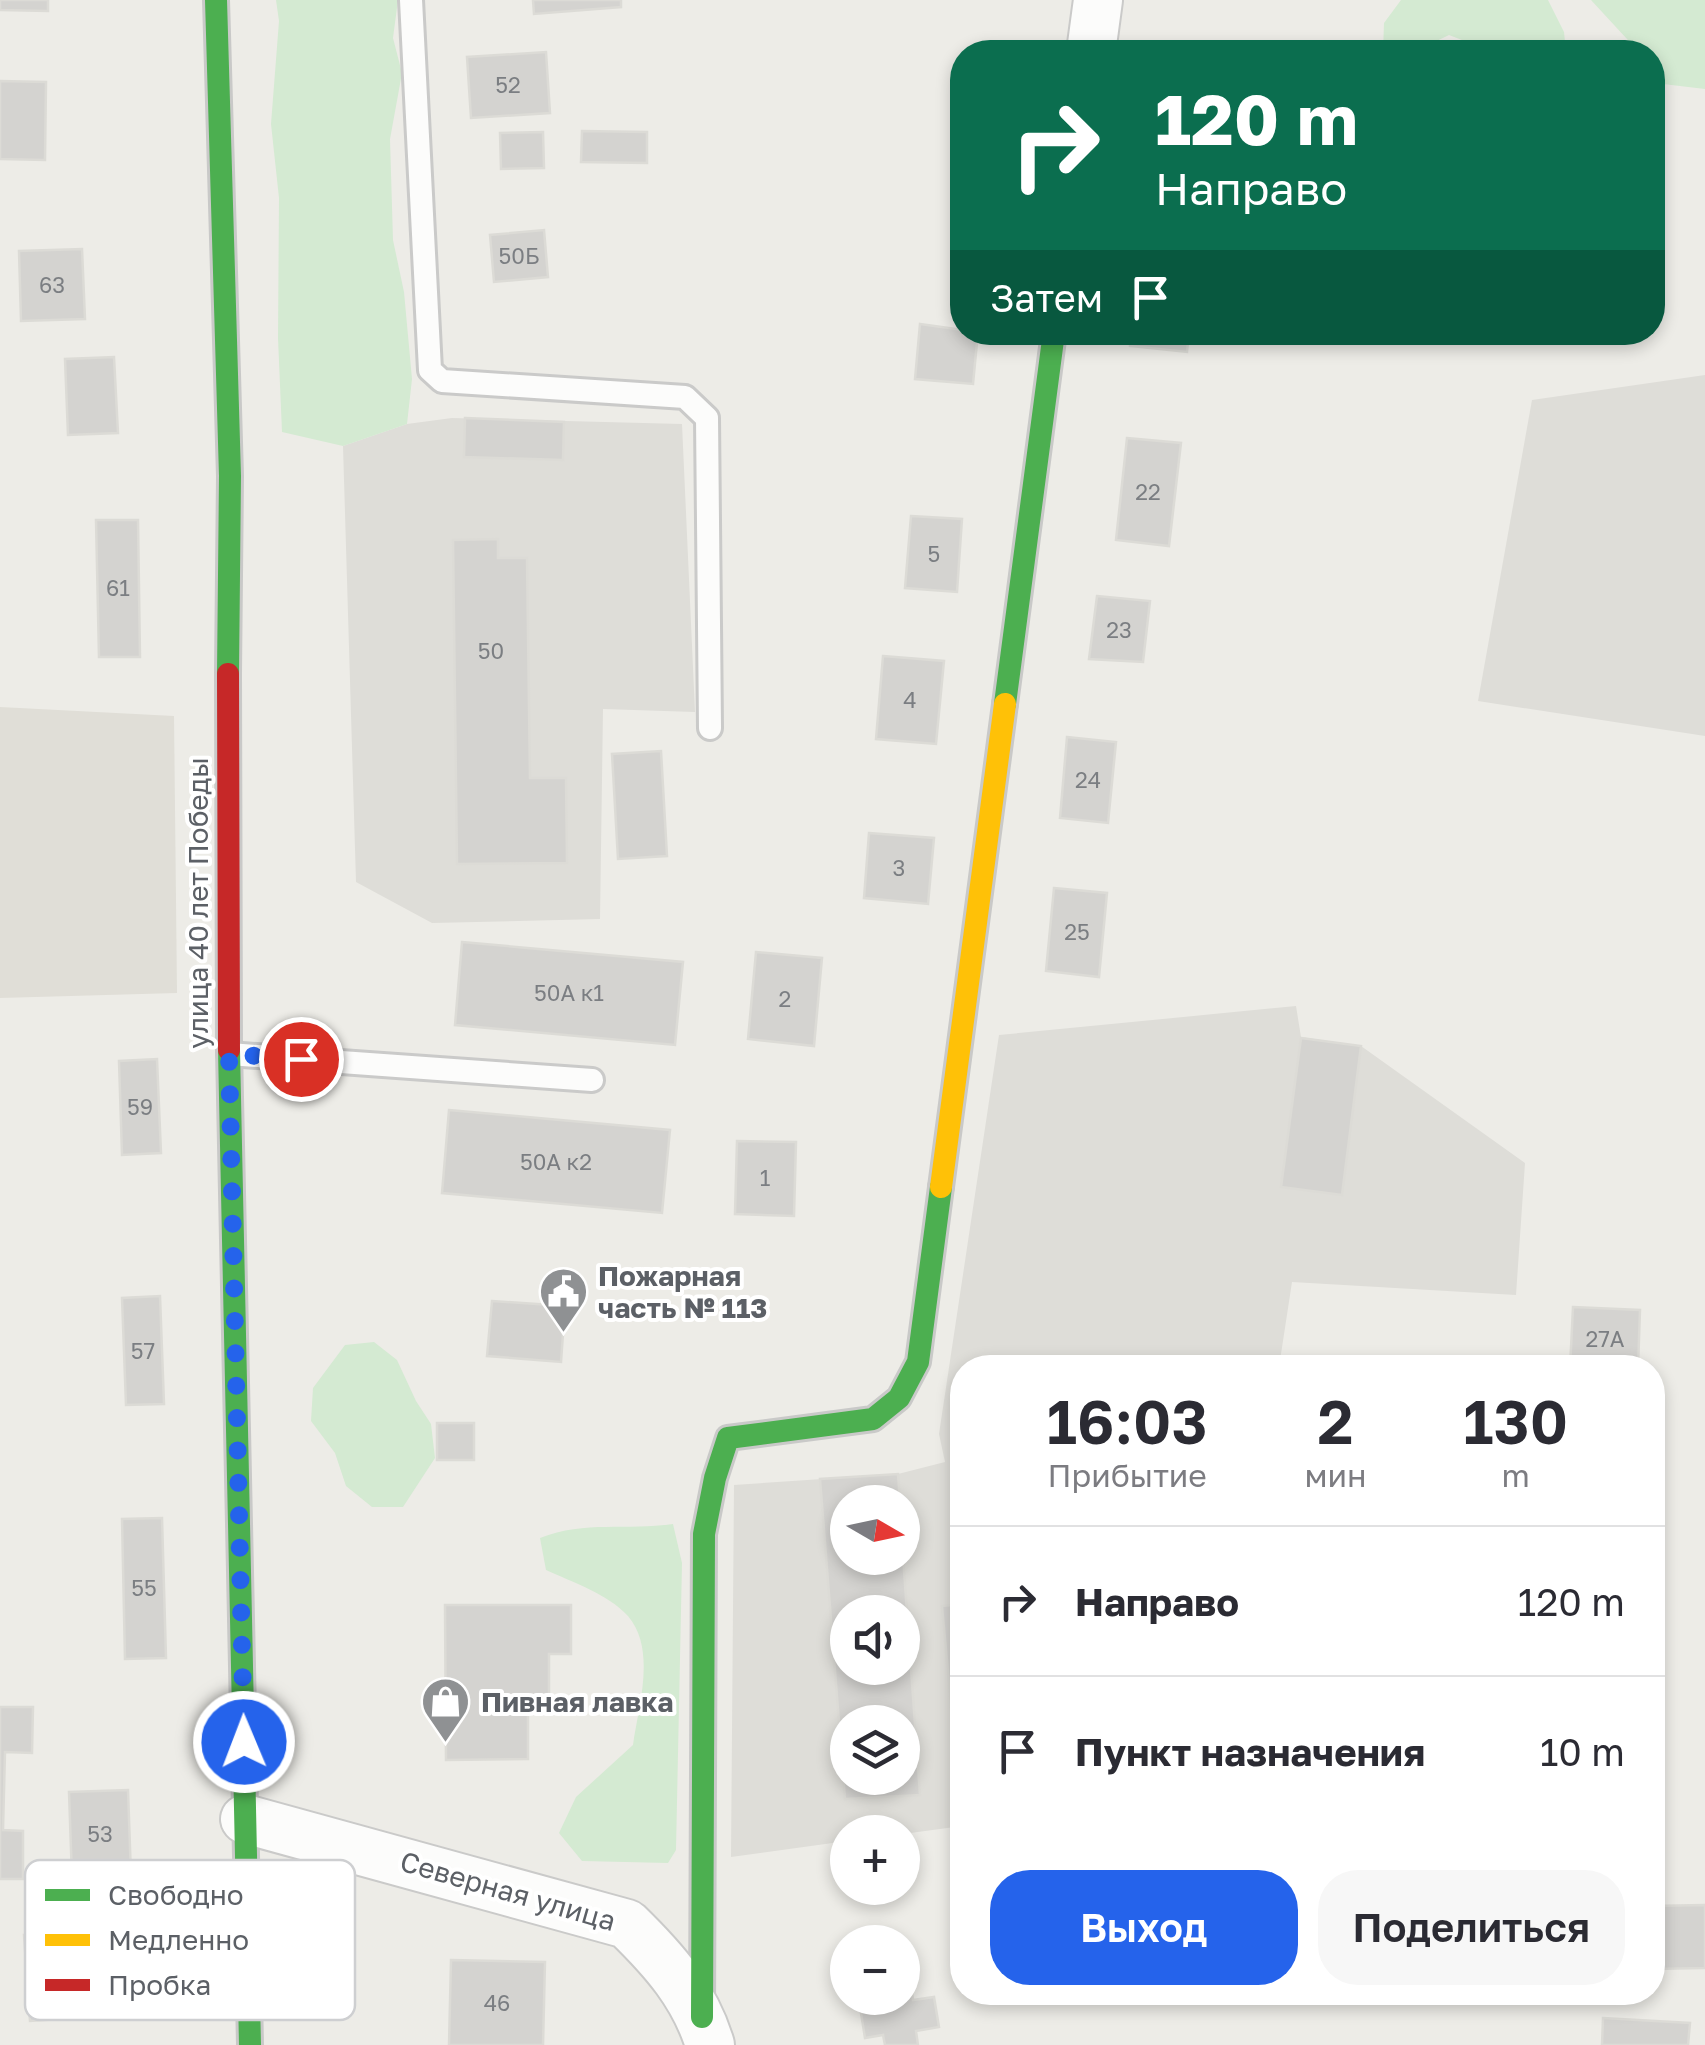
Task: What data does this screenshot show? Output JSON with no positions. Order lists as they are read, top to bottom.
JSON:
{
  "streets": {
    "street": ["улица 40 лет Победы", "Северная улица"]
  },
  "crossings": [
    ["улица 40 лет Победы", "Северная улица"]
  ],
  "places": {
    "public building": ["Пожарная часть № 113"],
    "shop": ["Пивная лавка"]
  },
  "house_numbers": [
    "52",
    "50Б",
    "63",
    "22",
    "5",
    "61",
    "23",
    "50",
    "4",
    "24",
    "3",
    "25",
    "50А к1",
    "2",
    "59",
    "50А к2",
    "1",
    "27А",
    "57",
    "55",
    "53",
    "46"
  ],
  "legend": ["Свободно", "Медленно", "Пробка"],
  "north": "right",
  "page": {
    "turn": ["120 m", "Направо"],
    "then": "Затем",
    "eta": [
      "16:03",
      "Прибытие",
      "2",
      "мин",
      "130",
      "m"
    ],
    "map_buttons": ["+", "−"],
    "list": [
      {
        "name": "Направо",
        "value": "120 m"
      },
      {
        "name": "Пункт назначения",
        "value": "10 m"
      }
    ],
    "buttons": ["Выход", "Поделиться"]
  }
}
